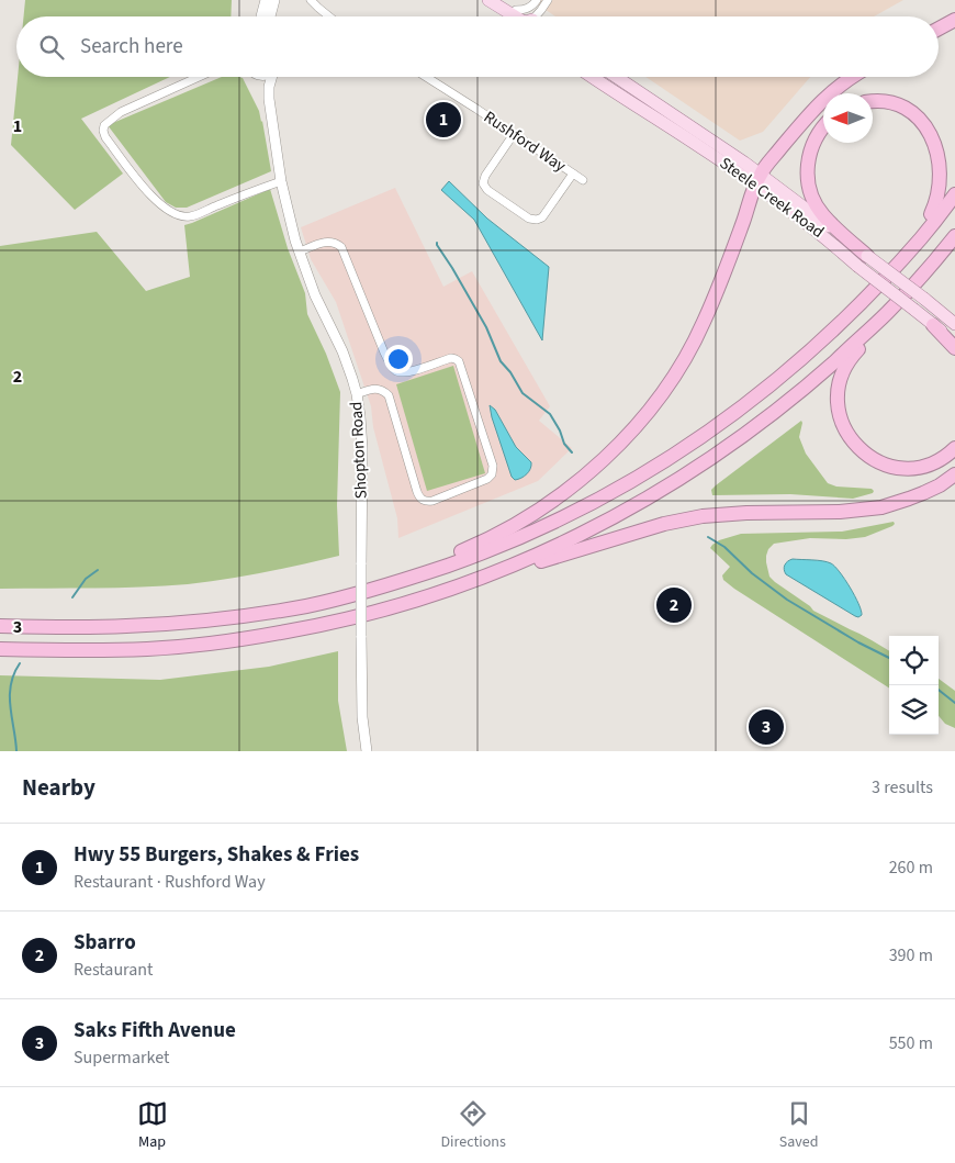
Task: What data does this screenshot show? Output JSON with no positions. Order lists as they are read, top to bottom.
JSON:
{
  "streets": {
    "main road": ["Steele Creek Road"],
    "street": ["Rushford Way", "Shopton Road"]
  },
  "north": "left",
  "page": {
    "search": "Search here",
    "pins": ["1", "2", "3"],
    "heading": ["Nearby", "3 results"],
    "list": [
      {
        "mark": "1",
        "name": "Hwy 55 Burgers, Shakes & Fries",
        "note": "Restaurant · Rushford Way",
        "value": "260 m"
      },
      {
        "mark": "2",
        "name": "Sbarro",
        "note": "Restaurant",
        "value": "390 m"
      },
      {
        "mark": "3",
        "name": "Saks Fifth Avenue",
        "note": "Supermarket",
        "value": "550 m"
      }
    ],
    "nav": ["Map", "Directions", "Saved"]
  },
  "grid": {
    "rows": ["1", "2", "3"]
  }
}
